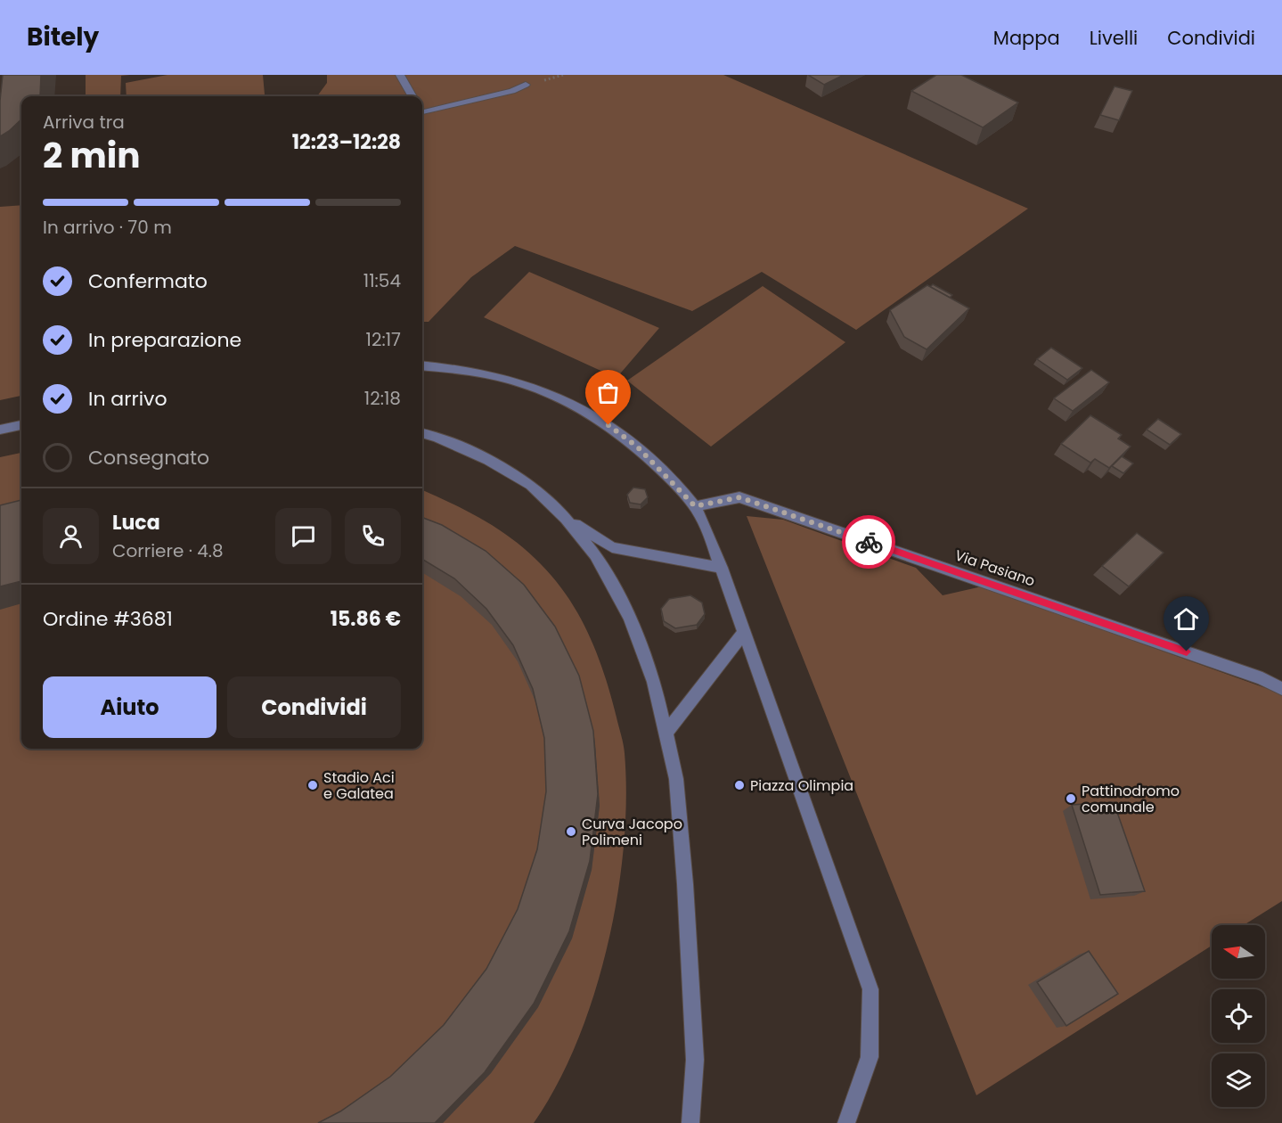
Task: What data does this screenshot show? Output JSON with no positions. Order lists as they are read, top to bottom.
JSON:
{
  "streets": {
    "street": ["Via Pasiano"]
  },
  "places": [
    "Stadio Aci e Galatea",
    "Piazza Olimpia",
    "Pattinodromo comunale",
    "Curva Jacopo Polimeni"
  ],
  "north": "left",
  "page": {
    "header": "Bitely",
    "nav": ["Mappa", "Livelli", "Condividi"],
    "heading": ["2 min", "Arriva tra", "12:23–12:28"],
    "panel": [
      "Luca",
      "Corriere · 4.8",
      "Ordine #3681",
      "15.86 €"
    ],
    "bar": "In arrivo · 70 m",
    "list": [
      ["Confermato", "11:54"],
      ["In preparazione", "12:17"],
      ["In arrivo", "12:18"],
      "Consegnato"
    ],
    "buttons": ["Aiuto", "Condividi"]
  }
}
